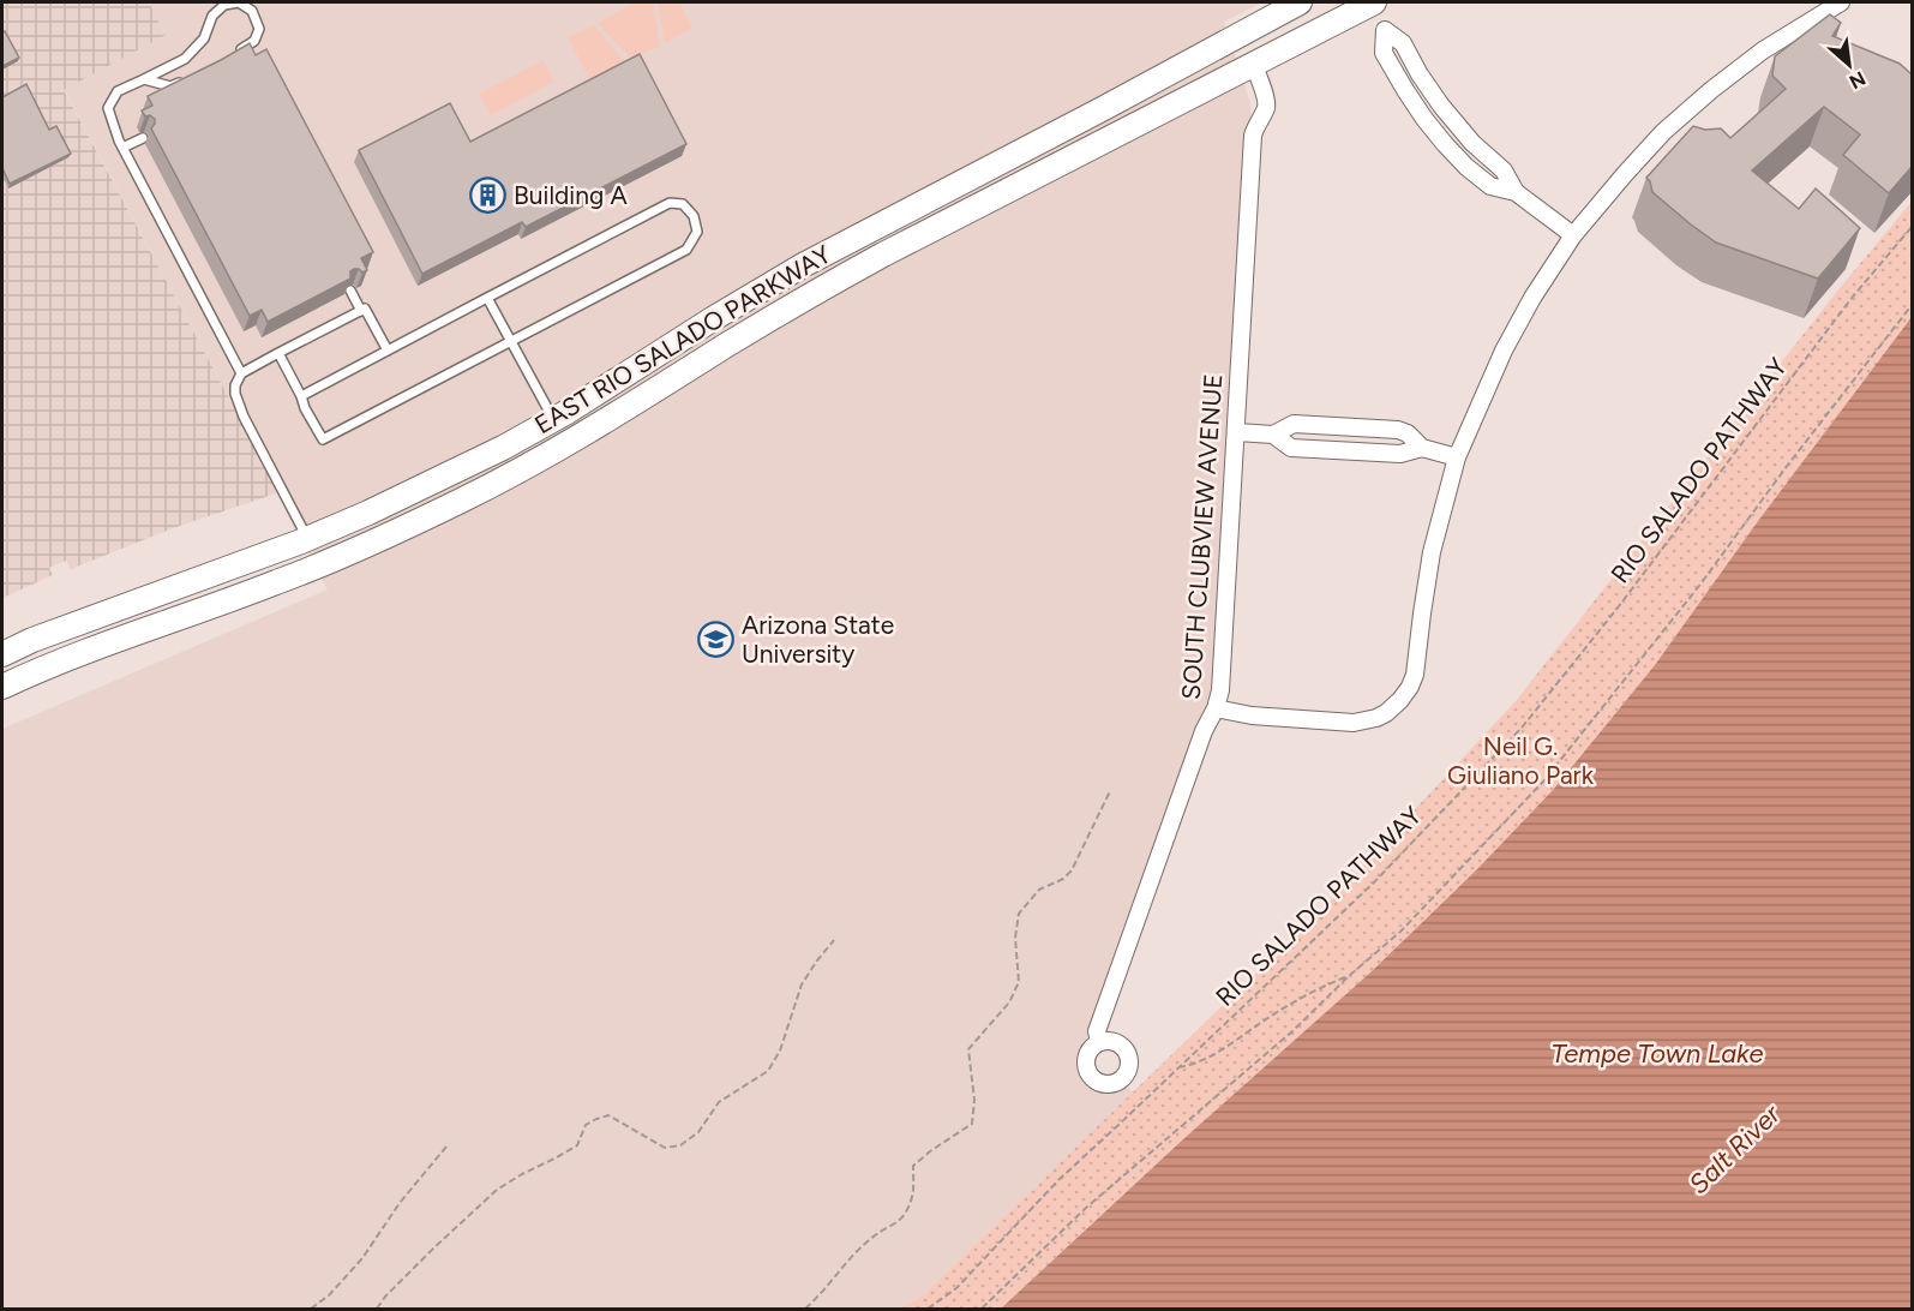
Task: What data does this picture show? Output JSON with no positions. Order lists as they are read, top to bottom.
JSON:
{
  "streets": {
    "main road": ["EAST RIO SALADO PARKWAY"],
    "street": ["SOUTH CLUBVIEW AVENUE"],
    "path": ["RIO SALADO PATHWAY"]
  },
  "crossings": [
    ["EAST RIO SALADO PARKWAY", "SOUTH CLUBVIEW AVENUE"]
  ],
  "water": ["Tempe Town Lake", "Salt River"],
  "parks": ["Neil G. Giuliano Park"],
  "places": {
    "building": ["Building A"],
    "school or university": ["Arizona State University"]
  },
  "north": "bottom right"
}
